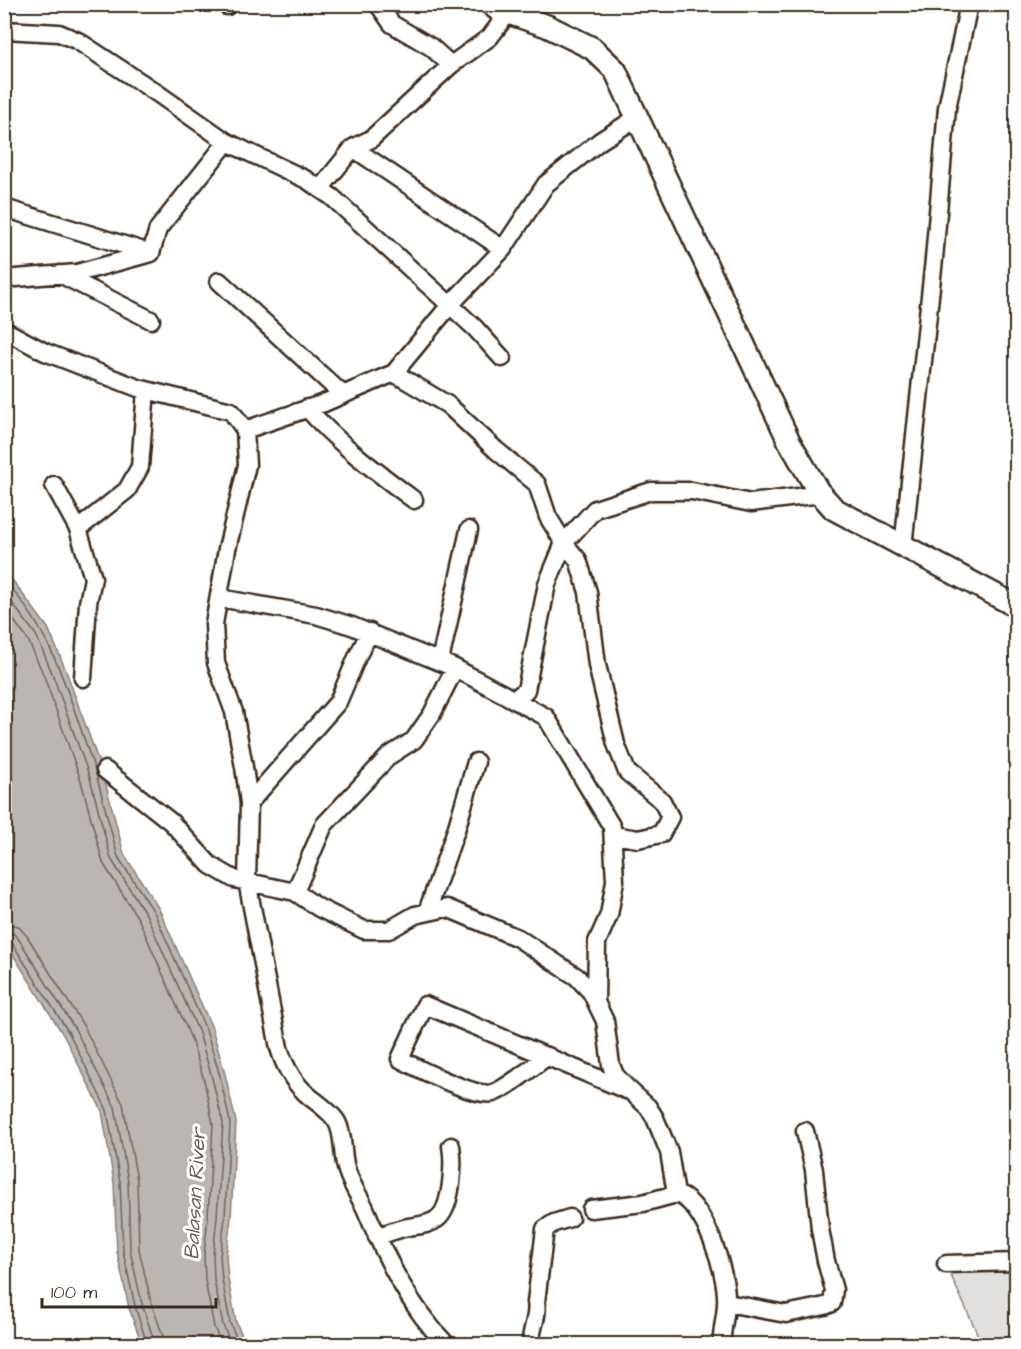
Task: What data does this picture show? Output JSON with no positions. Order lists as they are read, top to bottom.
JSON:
{
  "water": ["Balasan River"],
  "scale_bar": "100 m"
}
